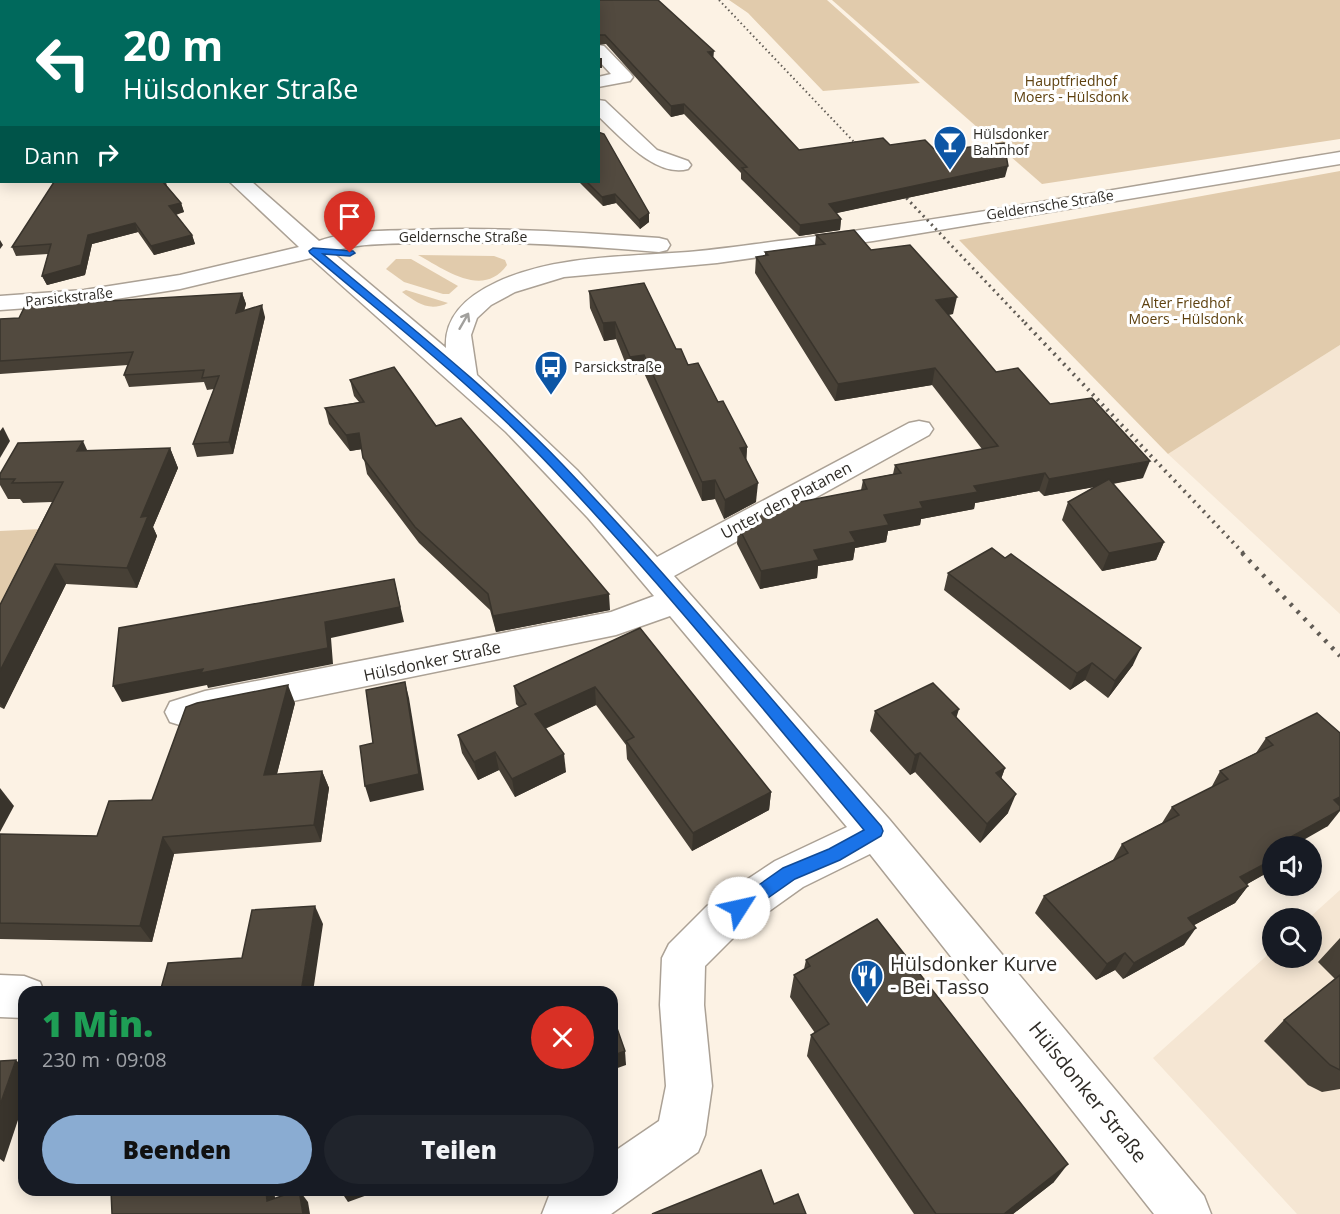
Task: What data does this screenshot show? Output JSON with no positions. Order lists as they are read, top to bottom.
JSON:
{
  "streets": {
    "street": [
      "Geldernsche Straße",
      "Parsickstraße",
      "Unter den Platanen",
      "Hülsdonker Straße"
    ]
  },
  "crossings": [
    ["Geldernsche Straße", "Parsickstraße"],
    ["Geldernsche Straße", "Hülsdonker Straße"],
    ["Parsickstraße", "Hülsdonker Straße"],
    ["Unter den Platanen", "Hülsdonker Straße"]
  ],
  "parks": ["Hauptfriedhof Moers - Hülsdonk", "Alter Friedhof Moers - Hülsdonk"],
  "places": {
    "bar": ["Hülsdonker Bahnhof"],
    "bus stop": ["Parsickstraße"],
    "restaurant": ["Hülsdonker Kurve - Bei Tasso"]
  },
  "page": {
    "turn": ["20 m", "Hülsdonker Straße"],
    "then": "Dann",
    "heading": ["1 Min.", "230 m · 09:08"],
    "buttons": ["Beenden", "Teilen"]
  }
}
